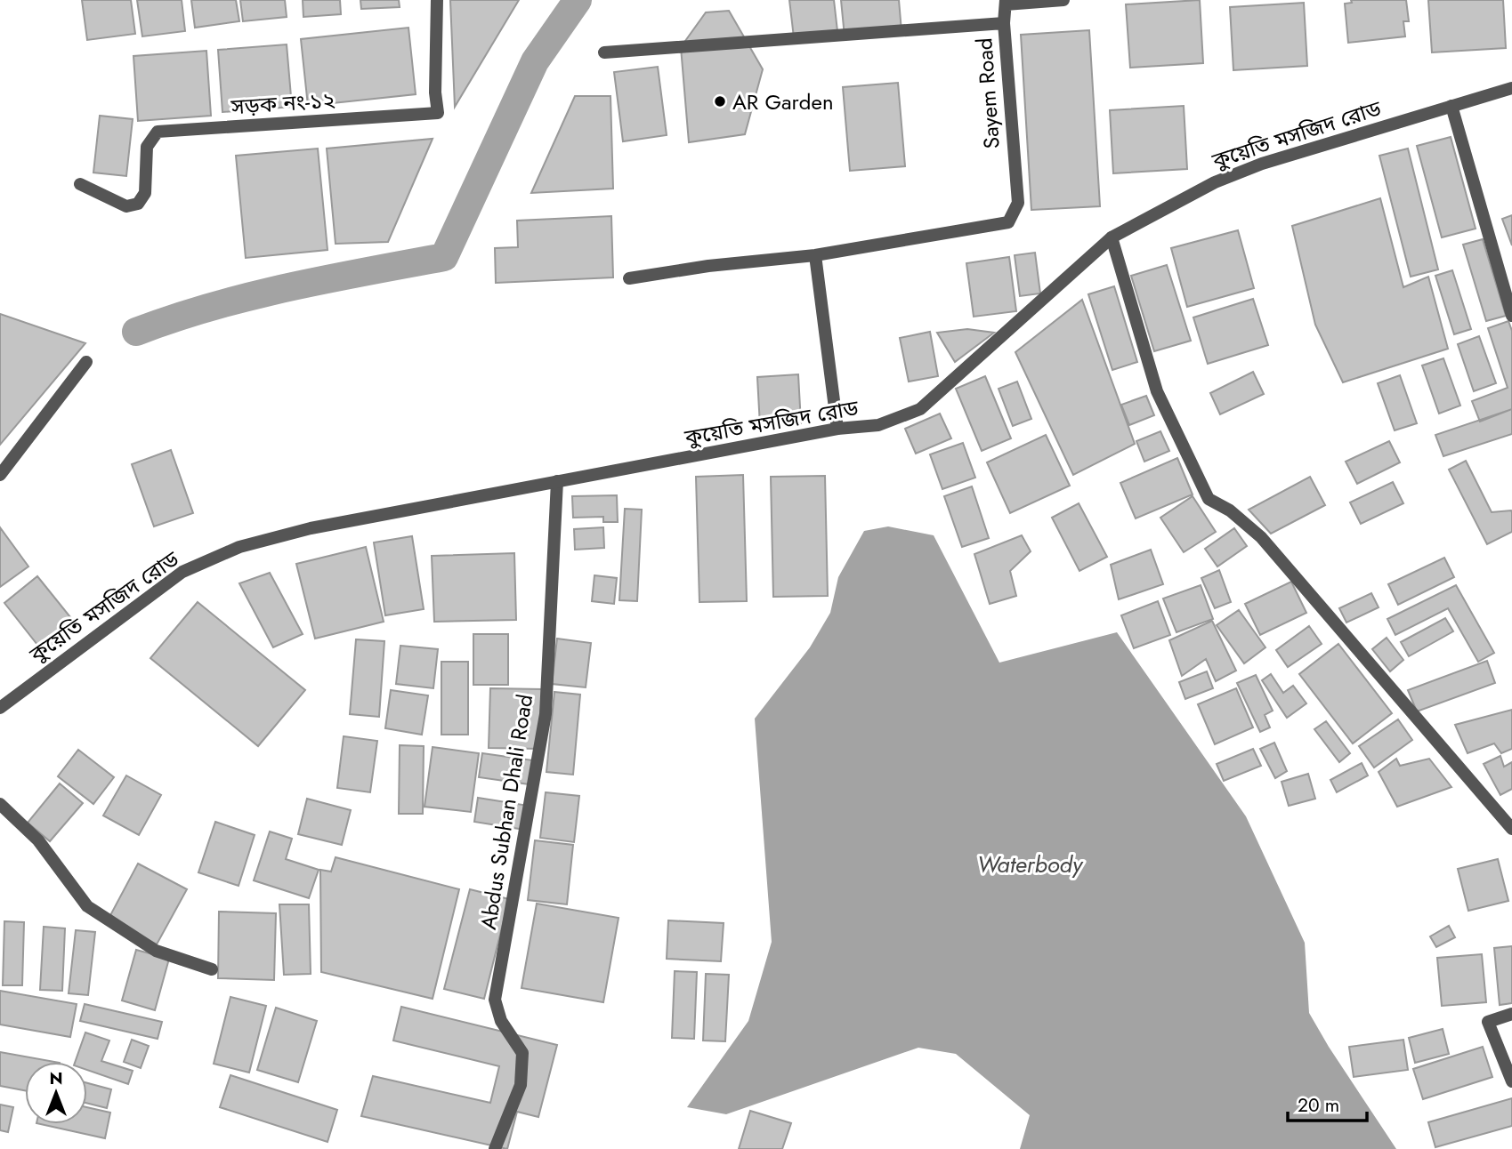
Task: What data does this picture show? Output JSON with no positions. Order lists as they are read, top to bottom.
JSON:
{
  "streets": {
    "street": [
      "Sayem Road",
      "সড়ক নং-১২",
      "কুয়েতি মসজিদ রোড",
      "Abdus Subhan Dhali Road"
    ]
  },
  "crossings": [
    ["কুয়েতি মসজিদ রোড", "Abdus Subhan Dhali Road"]
  ],
  "water": ["Waterbody"],
  "places": ["AR Garden"],
  "scale_bar": "20 m",
  "north": "top"
}
